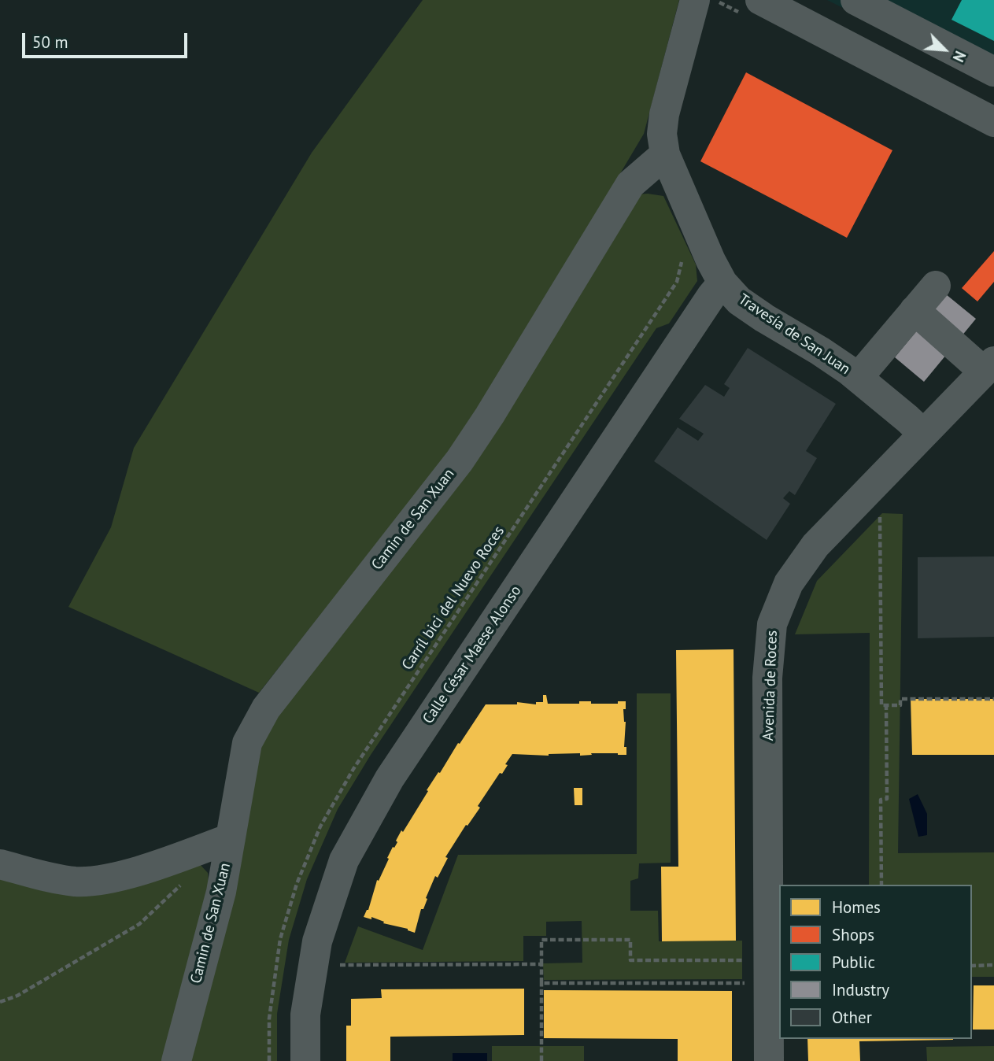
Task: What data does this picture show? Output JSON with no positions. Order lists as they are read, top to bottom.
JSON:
{
  "streets": {
    "street": [
      "Travesía de San Juan",
      "Camin de San Xuan",
      "Calle César Maese Alonso",
      "Avenida de Roces"
    ],
    "path": ["Carríl bici del Nuevo Roces"]
  },
  "crossings": [
    ["Travesía de San Juan", "Camin de San Xuan"],
    ["Travesía de San Juan", "Calle César Maese Alonso"],
    ["Travesía de San Juan", "Avenida de Roces"]
  ],
  "legend": [
    "Homes",
    "Shops",
    "Public",
    "Industry",
    "Other"
  ],
  "scale_bar": "50 m",
  "north": "bottom right"
}
